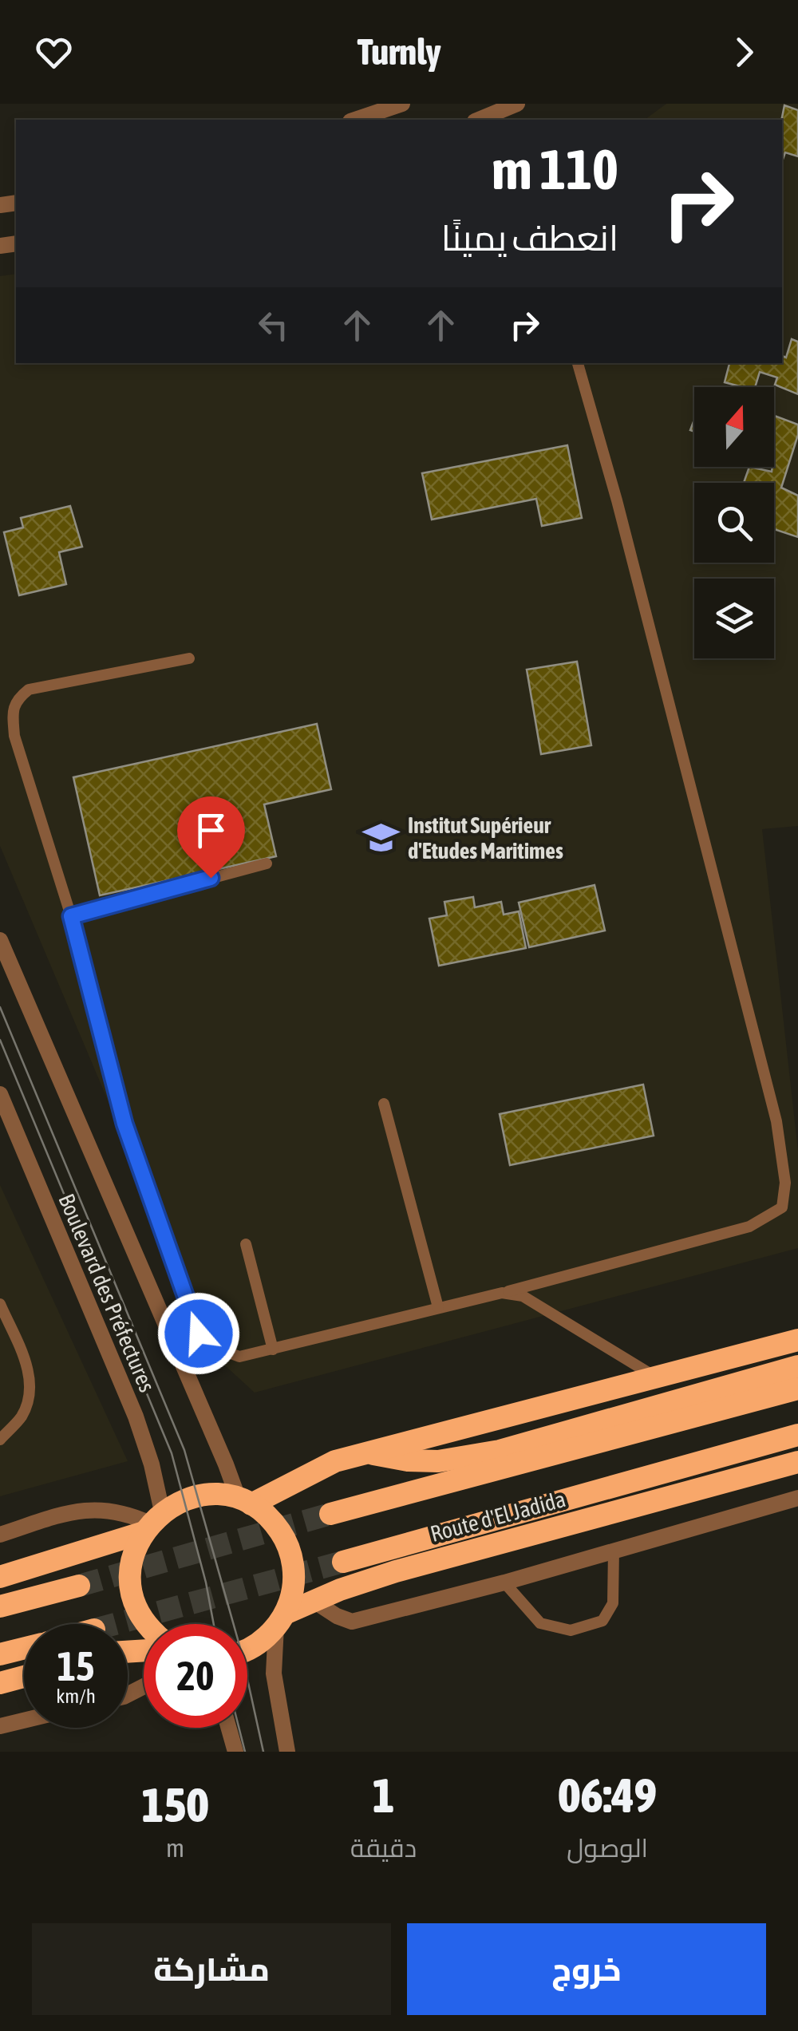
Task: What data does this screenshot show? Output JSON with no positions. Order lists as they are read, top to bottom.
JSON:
{
  "streets": {
    "highway": ["Route d'El Jadida"],
    "street": ["Boulevard des Préfectures"]
  },
  "places": {
    "school or university": ["Institut Supérieur d'Etudes Maritimes"]
  },
  "north": "top",
  "page": {
    "header": "Turnly",
    "turn": ["110 m", "انعطف يمينًا"],
    "speed": "15 km/h",
    "limit": "20",
    "eta": [
      "06:49",
      "الوصول",
      "1",
      "دقيقة",
      "150",
      "m"
    ],
    "buttons": ["خروج", "مشاركة"]
  }
}
